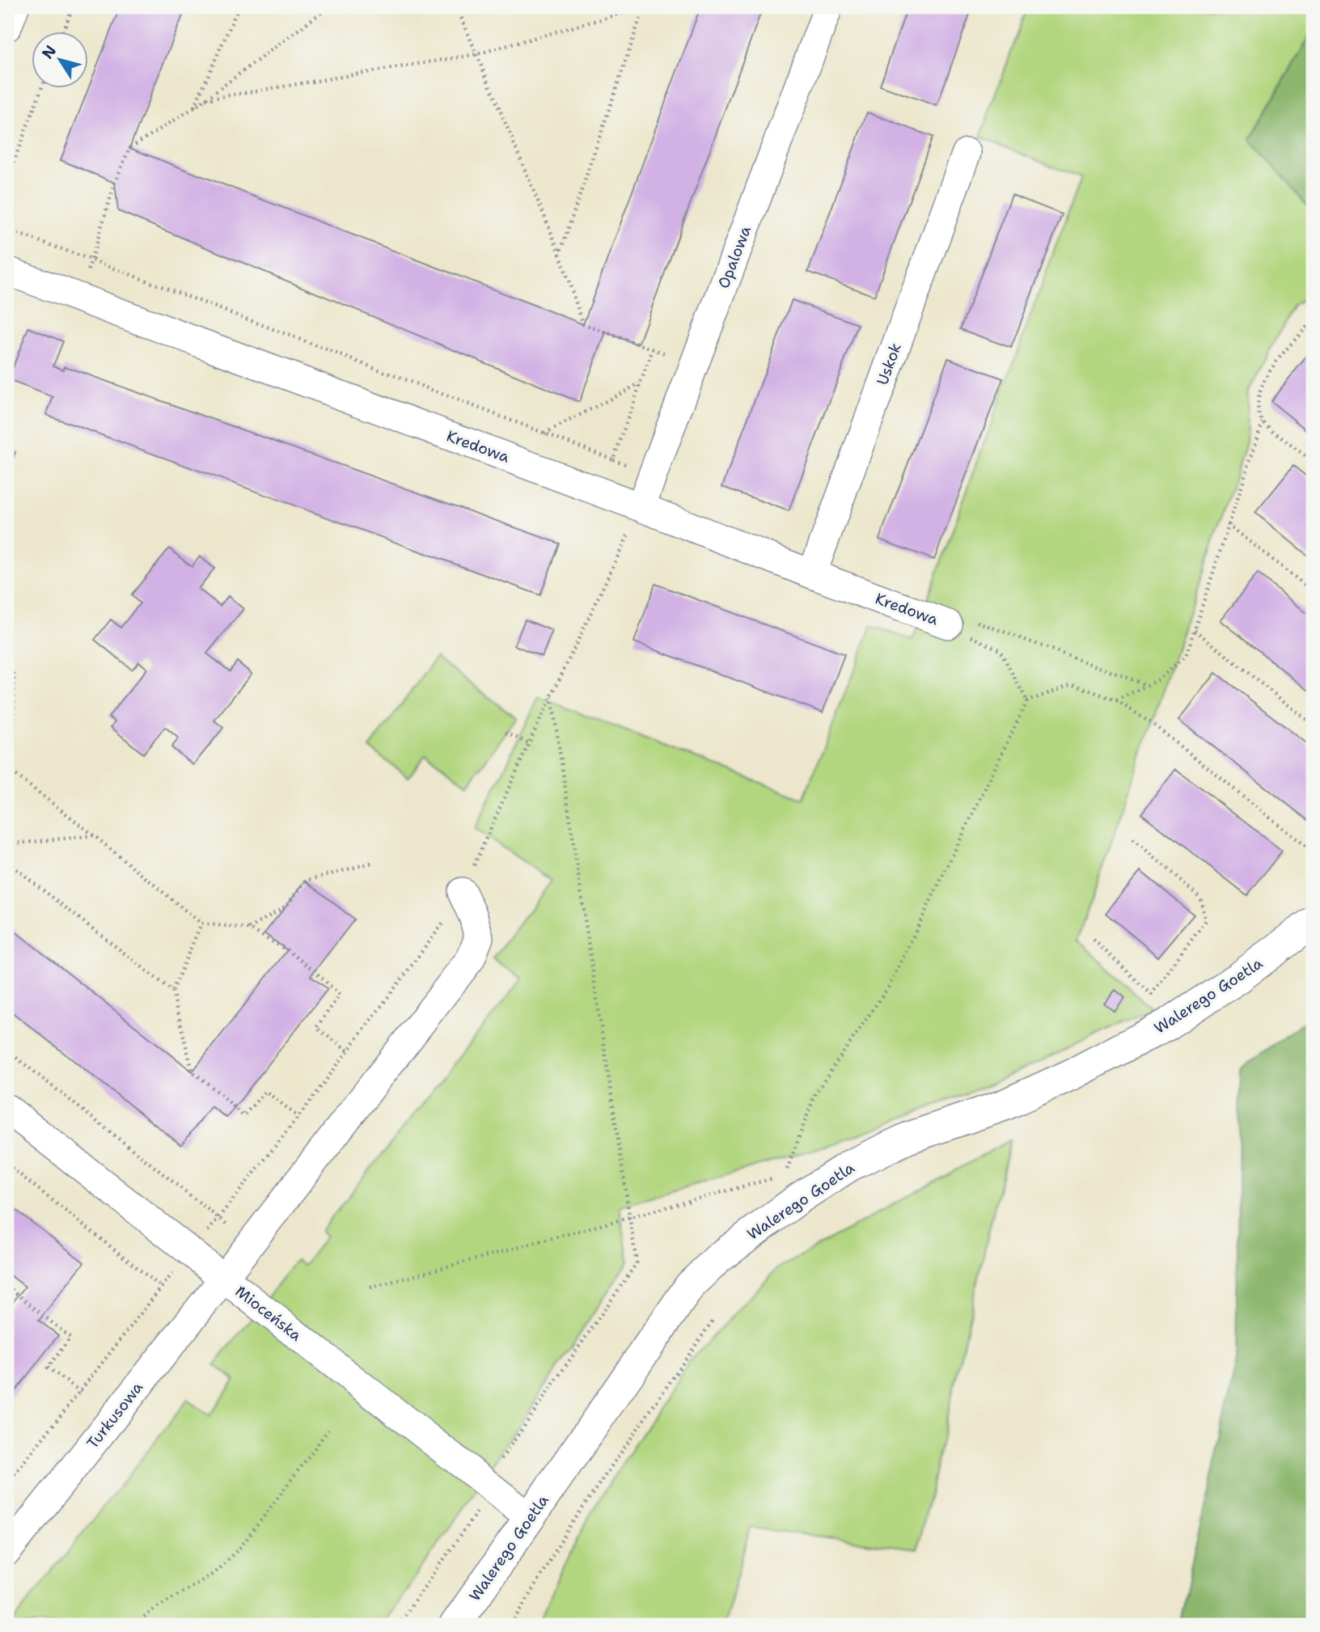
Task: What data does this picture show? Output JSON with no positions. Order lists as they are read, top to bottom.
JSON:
{
  "streets": {
    "street": [
      "Opalowa",
      "Uskok",
      "Kredowa",
      "Walerego Goetla",
      "Mioceńska",
      "Turkusowa"
    ]
  },
  "crossings": [
    ["Opalowa", "Kredowa"],
    ["Uskok", "Kredowa"],
    ["Walerego Goetla", "Mioceńska"],
    ["Mioceńska", "Turkusowa"]
  ],
  "north": "top left"
}
